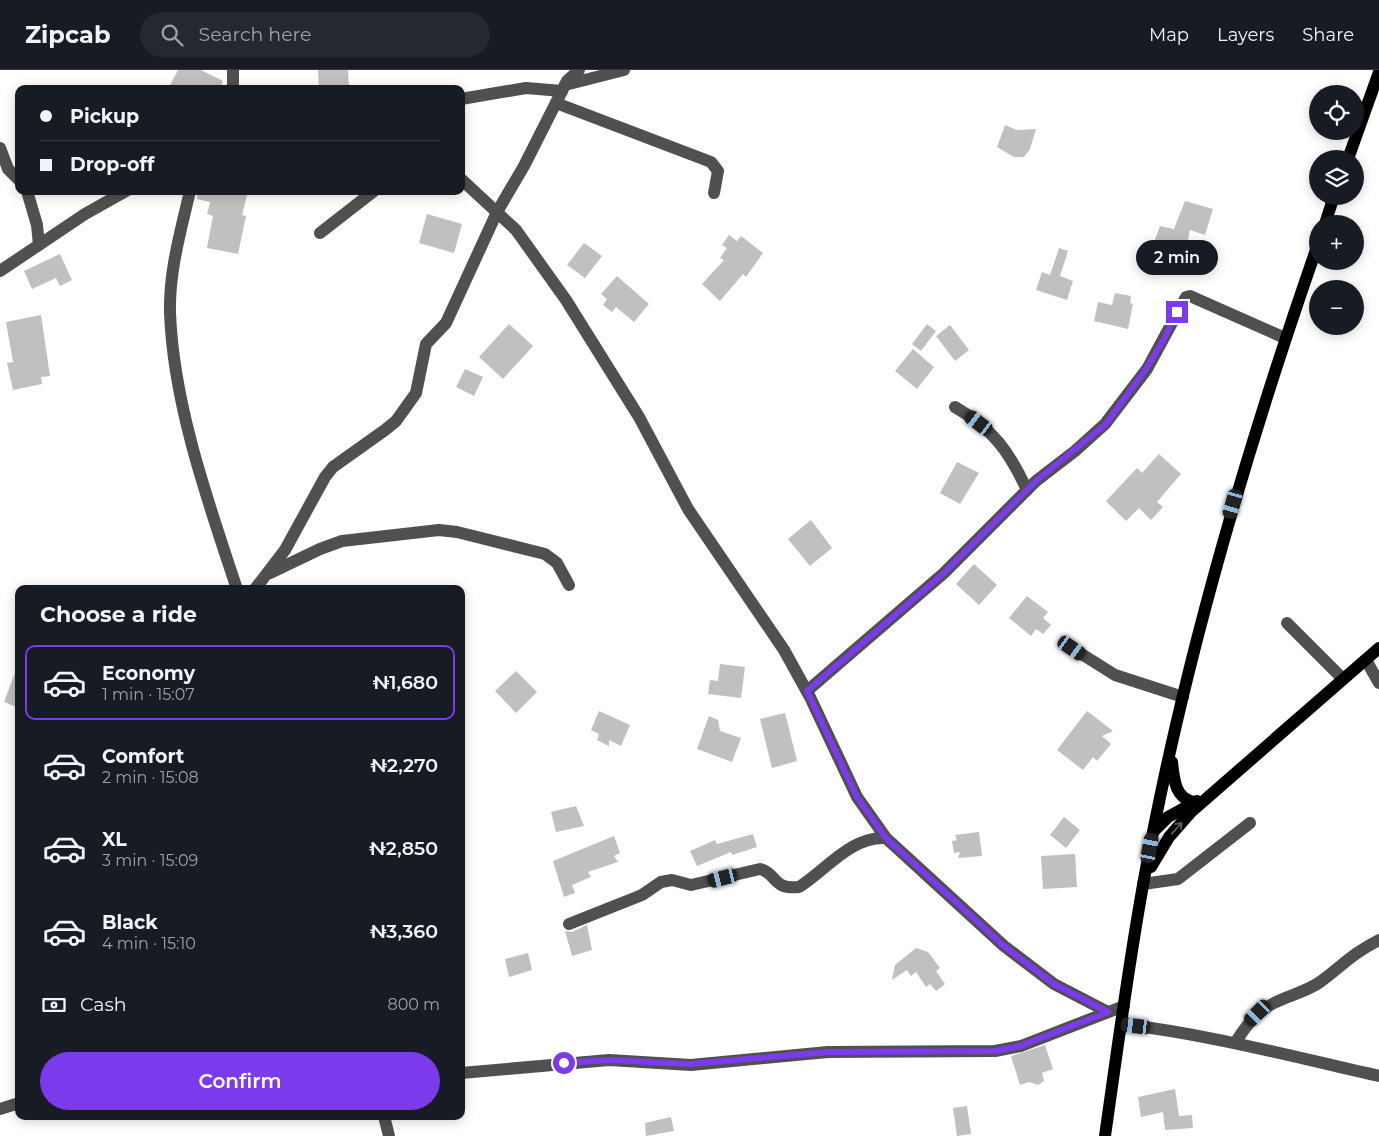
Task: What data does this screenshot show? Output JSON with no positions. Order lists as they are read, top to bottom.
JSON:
{
  "page": {
    "header": "Zipcab",
    "search": "Search here",
    "nav": ["Map", "Layers", "Share"],
    "map_buttons": ["+", "−"],
    "banner": ["Pickup", "Drop-off"],
    "bubble": "2 min",
    "heading": "Choose a ride",
    "list": [
      {
        "name": "Economy",
        "note": "1 min · 15:07",
        "value": "₦1,680"
      },
      {
        "name": "Comfort",
        "note": "2 min · 15:08",
        "value": "₦2,270"
      },
      {
        "name": "XL",
        "note": "3 min · 15:09",
        "value": "₦2,850"
      },
      {
        "name": "Black",
        "note": "4 min · 15:10",
        "value": "₦3,360"
      }
    ],
    "pay": ["Cash", "800 m"],
    "buttons": "Confirm"
  }
}
